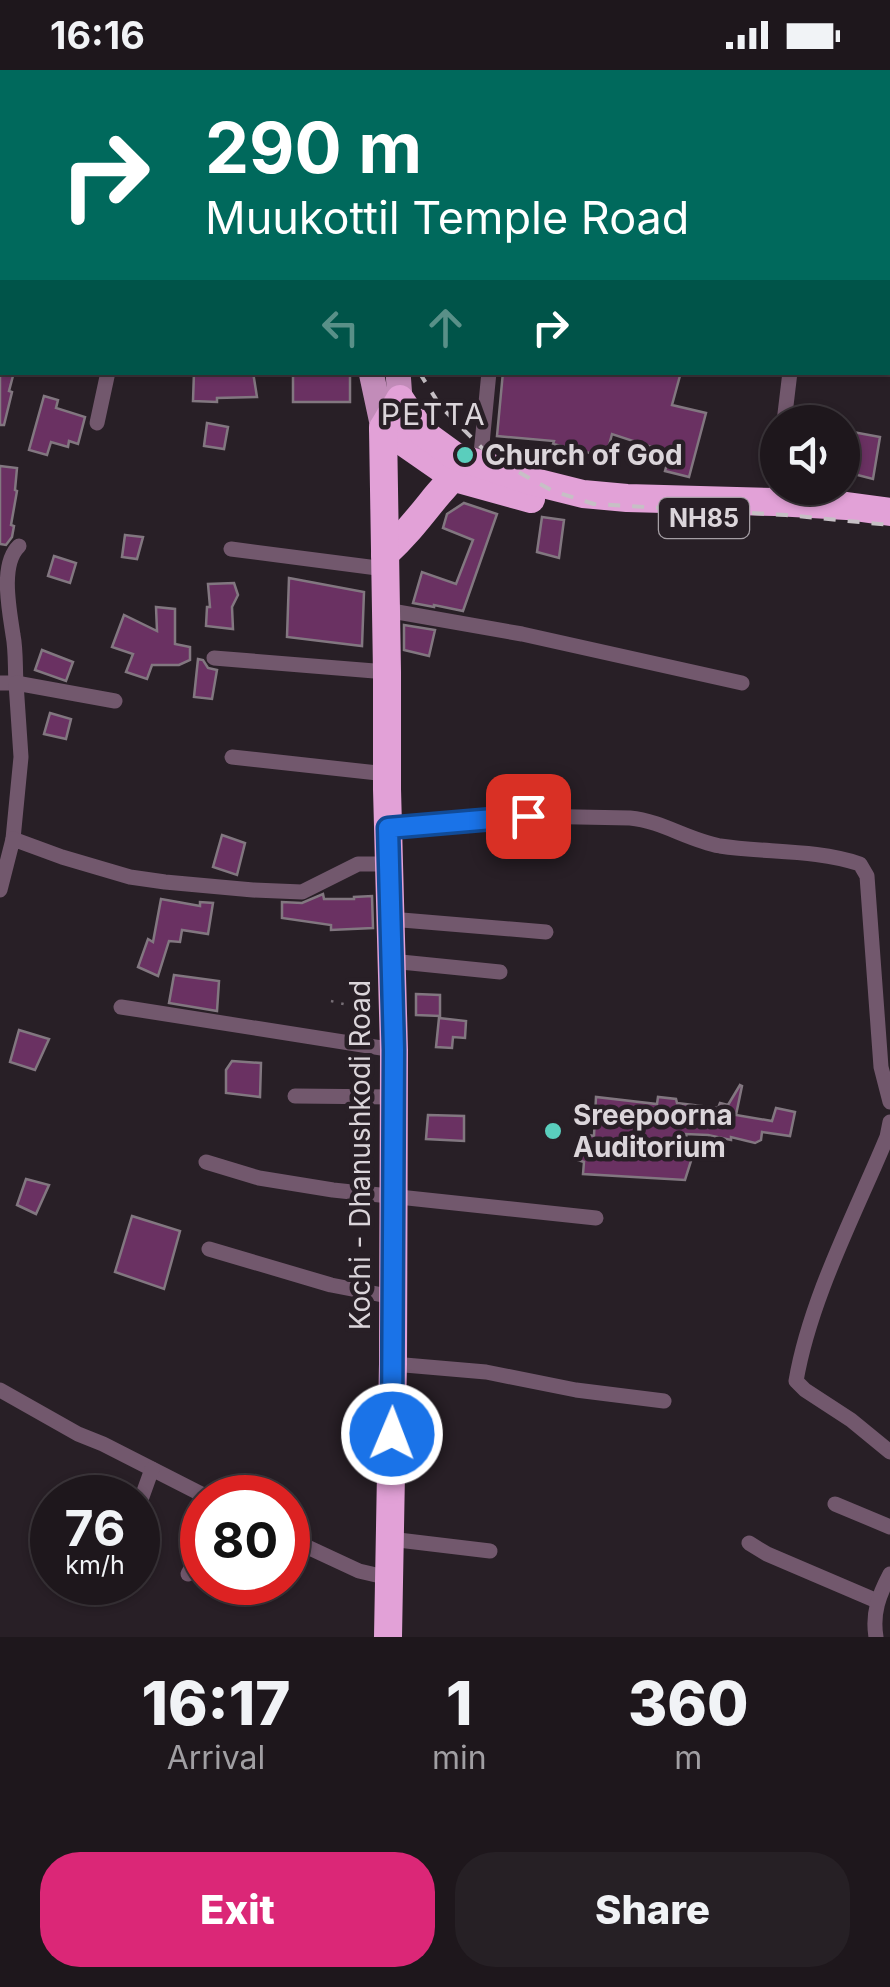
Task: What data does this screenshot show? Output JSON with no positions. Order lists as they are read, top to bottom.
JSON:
{
  "streets": {
    "highway": ["NH85", "Kochi - Dhanushkodi Road"]
  },
  "crossings": [
    ["NH85", "Kochi - Dhanushkodi Road"]
  ],
  "districts": ["PETTA"],
  "places": ["Church of God", "Sreepoorna Auditorium"],
  "page": {
    "status": "16:16",
    "turn": ["290 m", "Muukottil Temple Road"],
    "speed": "76 km/h",
    "limit": "80",
    "eta": [
      "16:17",
      "Arrival",
      "1",
      "min",
      "360",
      "m"
    ],
    "buttons": ["Exit", "Share"]
  }
}
